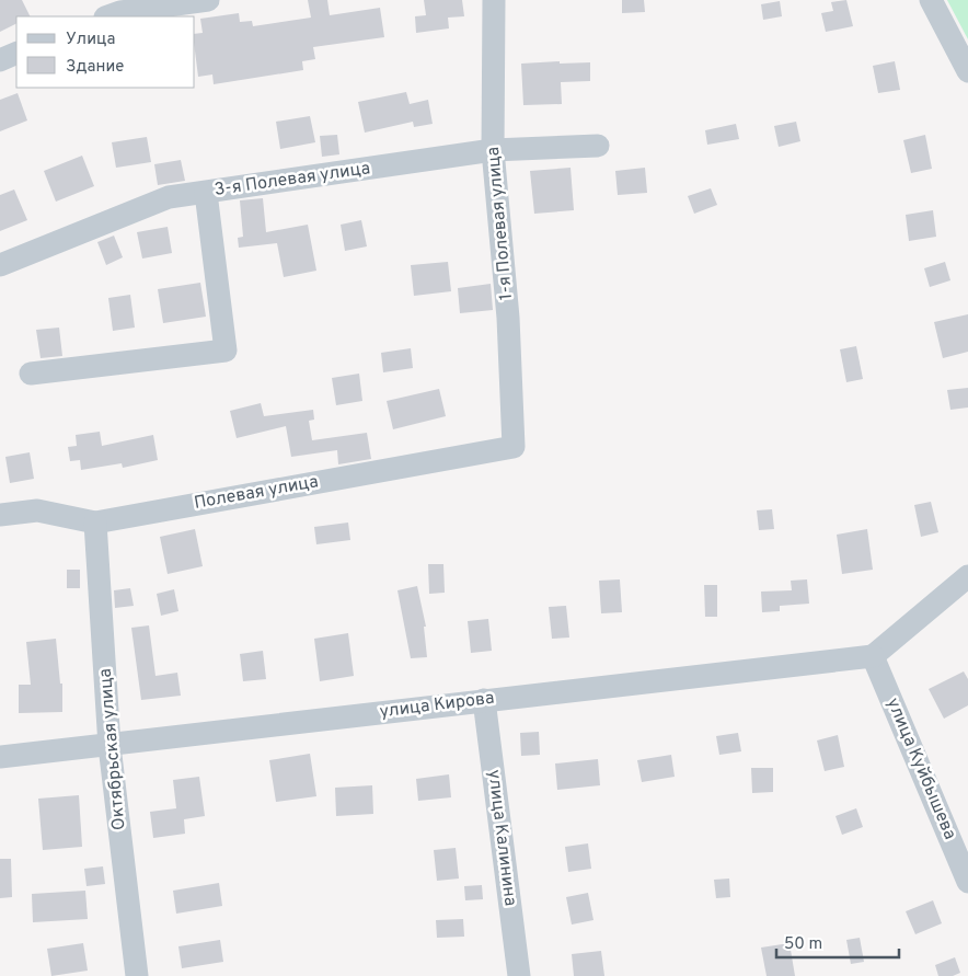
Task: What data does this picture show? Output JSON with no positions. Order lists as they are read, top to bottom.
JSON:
{
  "streets": {
    "street": [
      "3-я Полевая улица",
      "1-я Полевая улица",
      "Полевая улица",
      "улица Кирова",
      "Октябрьская улица",
      "улица Куйбышева",
      "улица Калинина"
    ]
  },
  "crossings": [
    ["3-я Полевая улица", "1-я Полевая улица"],
    ["1-я Полевая улица", "Полевая улица"],
    ["Полевая улица", "Октябрьская улица"],
    ["улица Кирова", "Октябрьская улица"],
    ["улица Кирова", "улица Куйбышева"],
    ["улица Кирова", "улица Калинина"]
  ],
  "legend": ["Улица", "Здание"],
  "scale_bar": "50 m"
}
